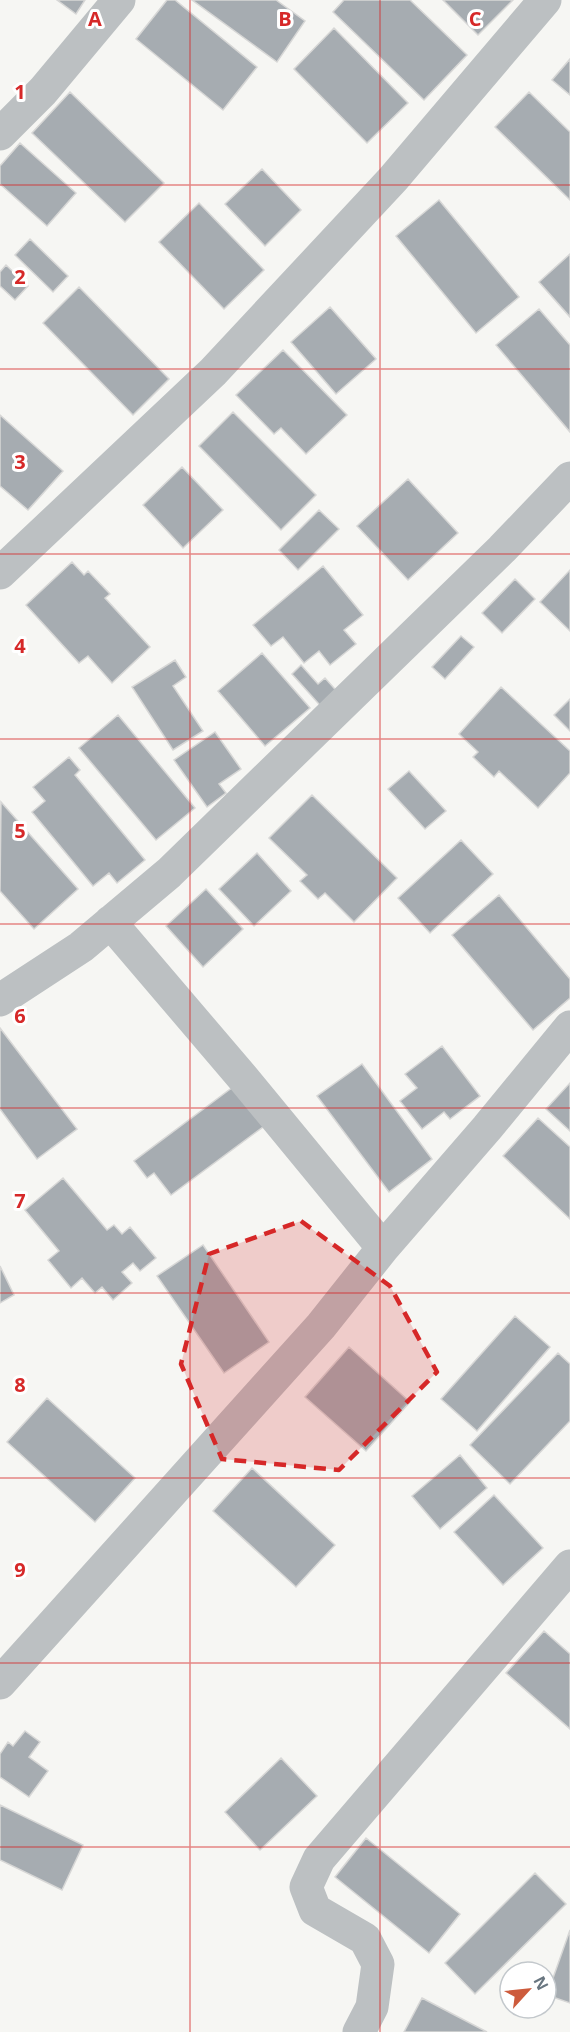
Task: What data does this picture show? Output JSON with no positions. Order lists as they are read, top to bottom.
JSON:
{
  "north": "top right",
  "grid": {
    "columns": ["A", "B", "C"],
    "rows": [
      "1",
      "2",
      "3",
      "4",
      "5",
      "6",
      "7",
      "8",
      "9"
    ]
  }
}
